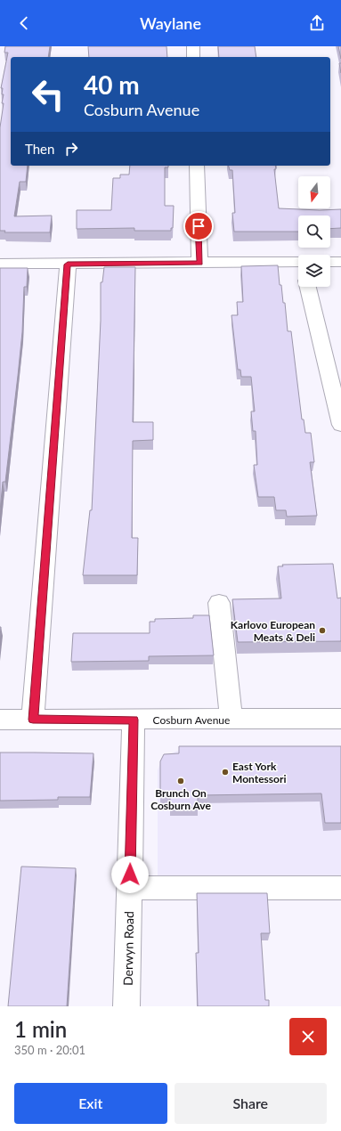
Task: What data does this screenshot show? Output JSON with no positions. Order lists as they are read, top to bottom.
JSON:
{
  "streets": {
    "street": ["Cosburn Avenue", "Derwyn Road"]
  },
  "crossings": [
    ["Cosburn Avenue", "Derwyn Road"]
  ],
  "places": ["Karlovo European Meats & Deli", "East York Montessori", "Brunch On Cosburn Ave"],
  "north": "bottom",
  "page": {
    "header": "Waylane",
    "turn": ["40 m", "Cosburn Avenue"],
    "then": "Then",
    "heading": ["1 min", "350 m · 20:01"],
    "buttons": ["Exit", "Share"]
  }
}
